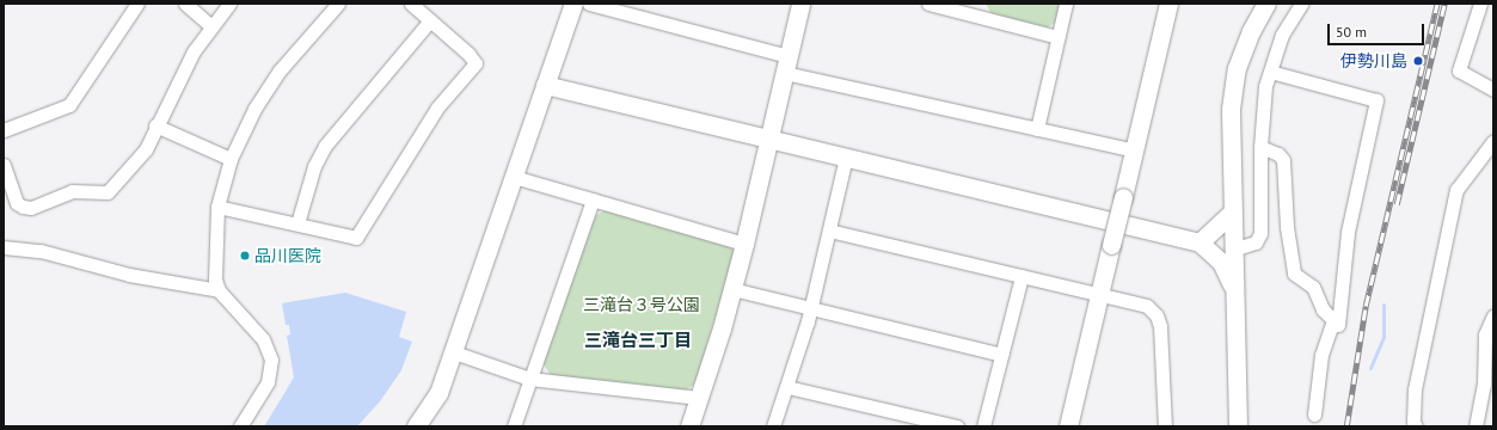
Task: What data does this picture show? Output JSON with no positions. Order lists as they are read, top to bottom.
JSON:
{
  "districts": ["三滝台三丁目"],
  "parks": ["三滝台３号公園"],
  "places": ["伊勢川島", "品川医院"],
  "scale_bar": "50 m"
}
